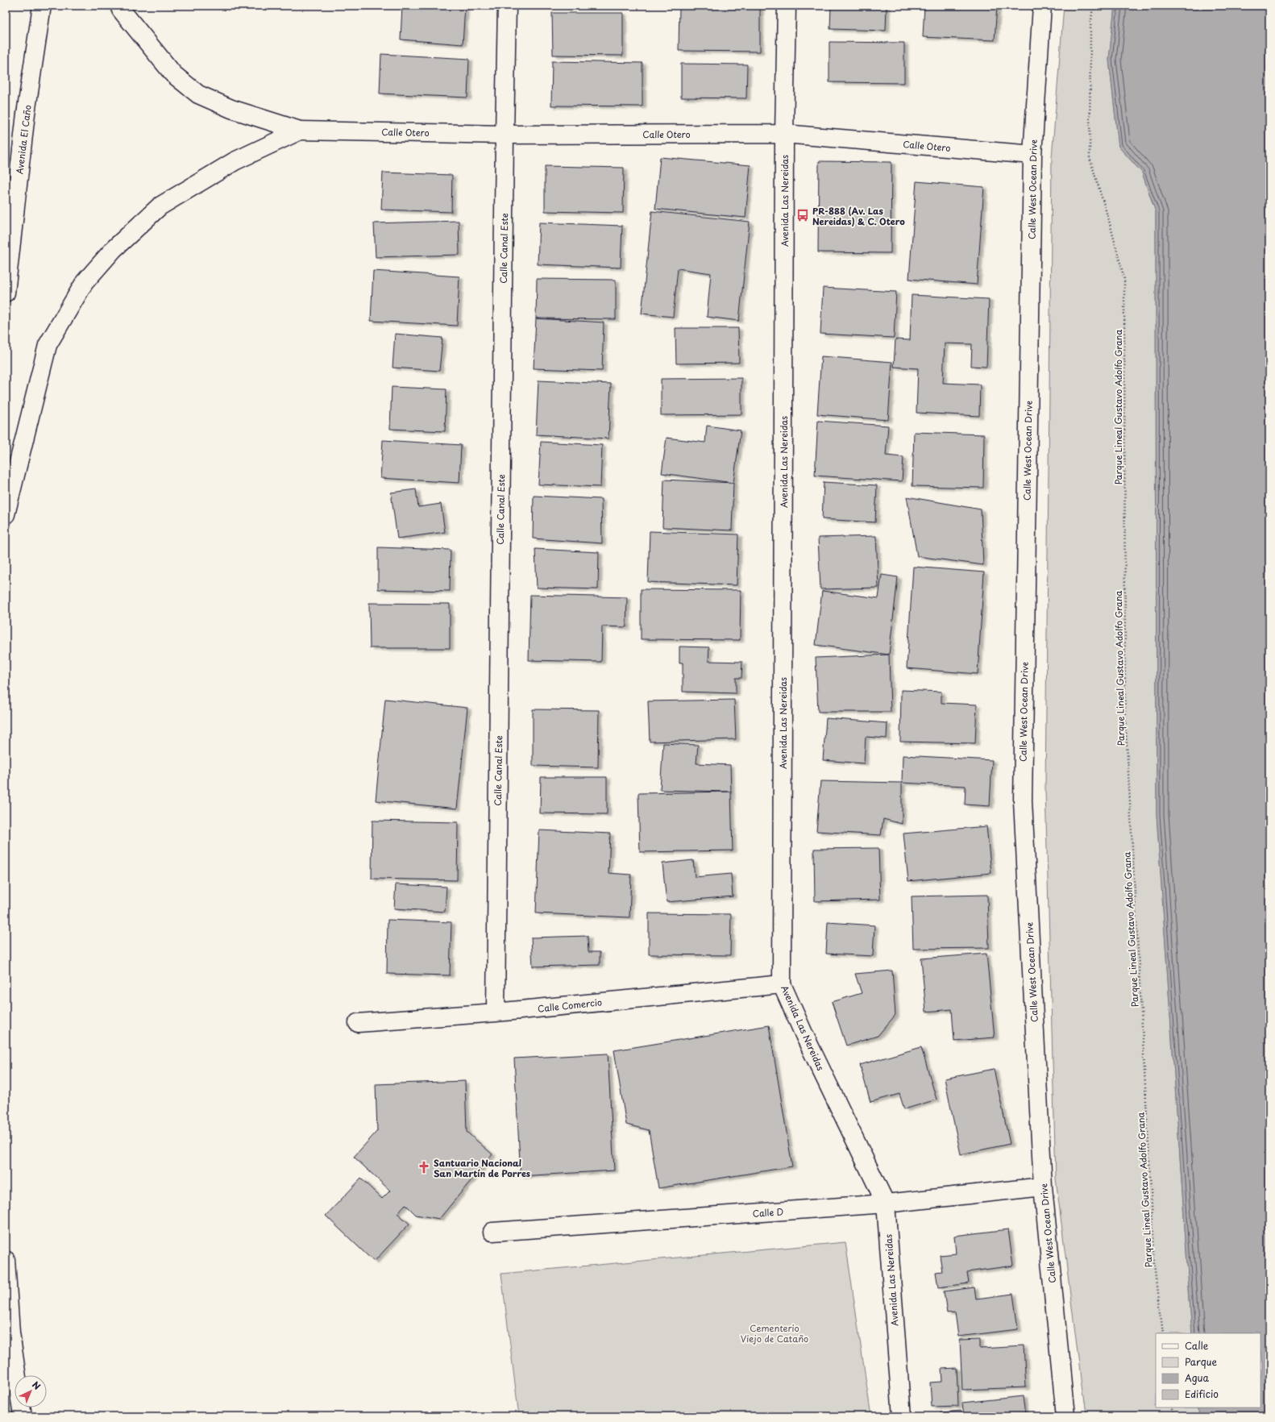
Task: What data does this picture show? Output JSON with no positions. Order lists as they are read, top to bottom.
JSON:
{
  "streets": {
    "main road": [
      "Calle Otero",
      "Avenida El Caño",
      "Calle West Ocean Drive",
      "Avenida Las Nereidas",
      "Calle Canal Este",
      "Calle Comercio",
      "Calle D"
    ],
    "path": ["Parque Lineal Gustavo Adolfo Grana"]
  },
  "crossings": [
    ["Calle Otero", "Calle West Ocean Drive"],
    ["Calle Otero", "Avenida Las Nereidas"],
    ["Calle Otero", "Calle Canal Este"],
    ["Calle West Ocean Drive", "Calle D"],
    ["Avenida Las Nereidas", "Calle Comercio"],
    ["Avenida Las Nereidas", "Calle D"],
    ["Calle Canal Este", "Calle Comercio"]
  ],
  "parks": ["Cementerio Viejo de Cataño"],
  "places": {
    "bus stop": ["PR-888 (Av. Las Nereidas) & C. Otero"],
    "church": ["Santuario Nacional San Martín de Porres"]
  },
  "legend": [
    "Calle",
    "Parque",
    "Agua",
    "Edificio"
  ],
  "north": "top right"
}
